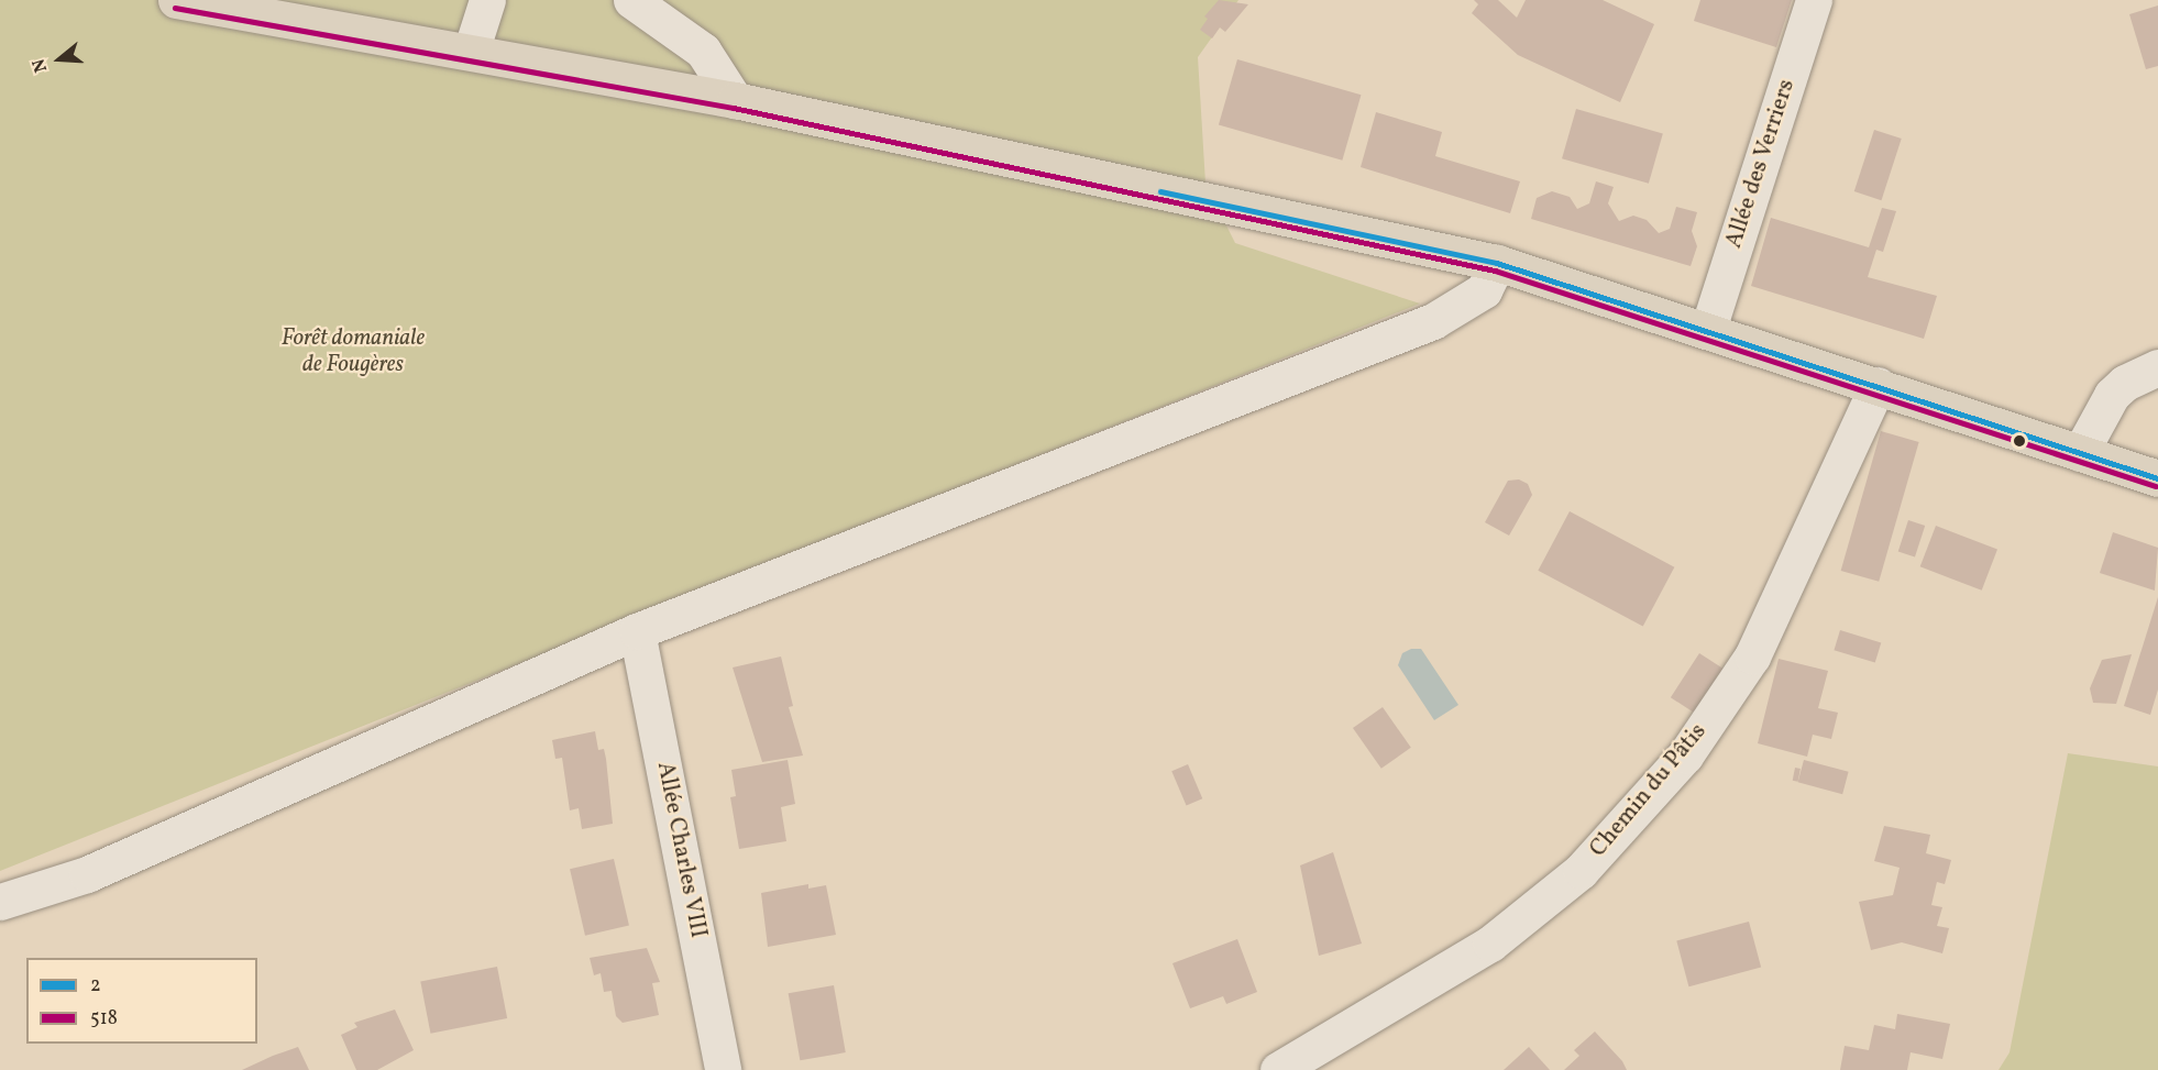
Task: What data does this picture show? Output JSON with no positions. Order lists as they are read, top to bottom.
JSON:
{
  "streets": {
    "street": ["Allée des Verriers", "Chemin du Pâtis", "Allée Charles VIII"]
  },
  "parks": ["Forêt domaniale de Fougères"],
  "lines": ["transit line 518", "transit line 2"],
  "legend": ["2", "518"],
  "north": "left"
}
